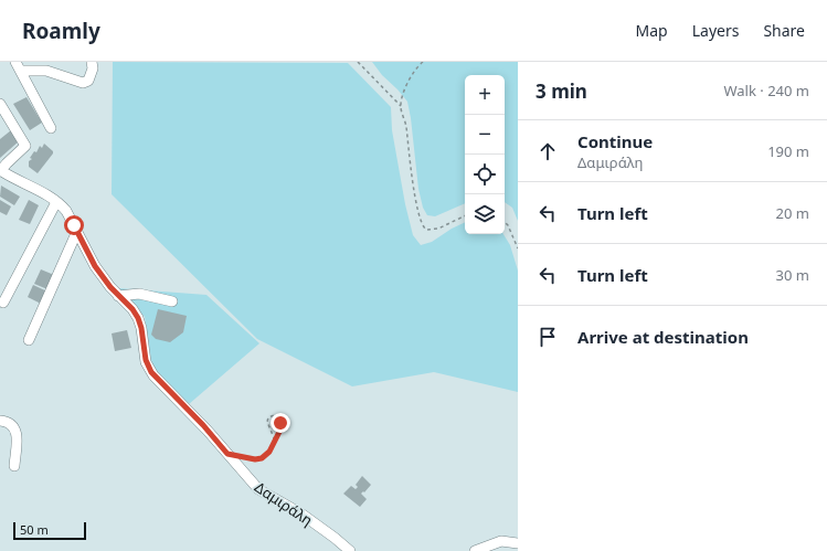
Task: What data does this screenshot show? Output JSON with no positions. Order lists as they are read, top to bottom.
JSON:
{
  "streets": {
    "street": ["Δαμιράλη"]
  },
  "scale_bar": "50 m",
  "page": {
    "header": "Roamly",
    "nav": ["Map", "Layers", "Share"],
    "heading": ["3 min", "Walk · 240 m"],
    "map_buttons": ["+", "−"],
    "list": [
      ["Continue", "Δαμιράλη", "190 m"],
      ["Turn left", "20 m"],
      ["Turn left", "30 m"],
      "Arrive at destination"
    ],
    "scale": "50 m"
  }
}
